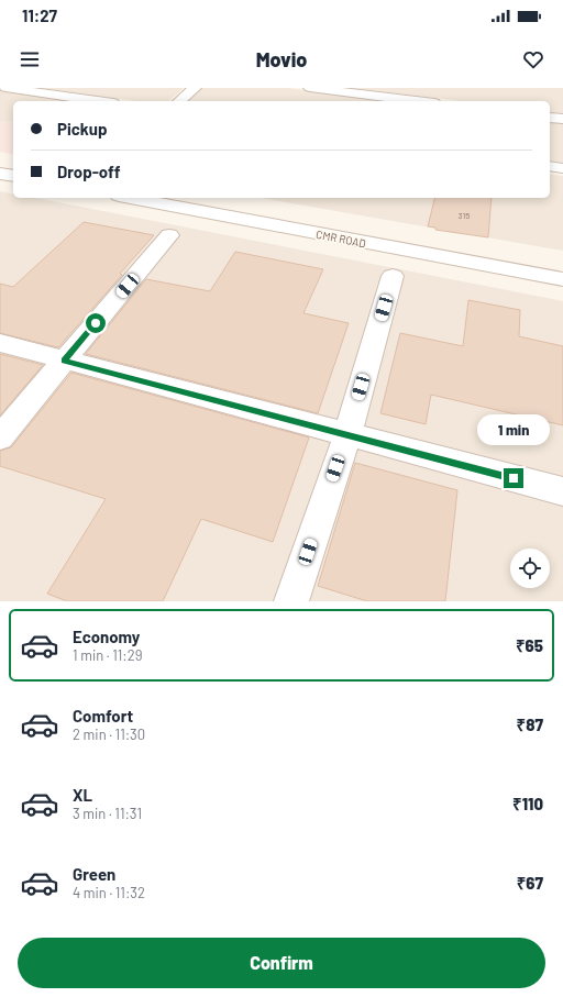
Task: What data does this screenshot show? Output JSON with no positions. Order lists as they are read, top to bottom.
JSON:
{
  "streets": {
    "street": ["CMR ROAD"]
  },
  "house_numbers": ["315"],
  "page": {
    "status": "11:27",
    "header": "Movio",
    "banner": ["Pickup", "Drop-off"],
    "bubble": "1 min",
    "list": [
      {
        "name": "Economy",
        "note": "1 min · 11:29",
        "value": "₹65"
      },
      {
        "name": "Comfort",
        "note": "2 min · 11:30",
        "value": "₹87"
      },
      {
        "name": "XL",
        "note": "3 min · 11:31",
        "value": "₹110"
      },
      {
        "name": "Green",
        "note": "4 min · 11:32",
        "value": "₹67"
      }
    ],
    "buttons": "Confirm"
  }
}
